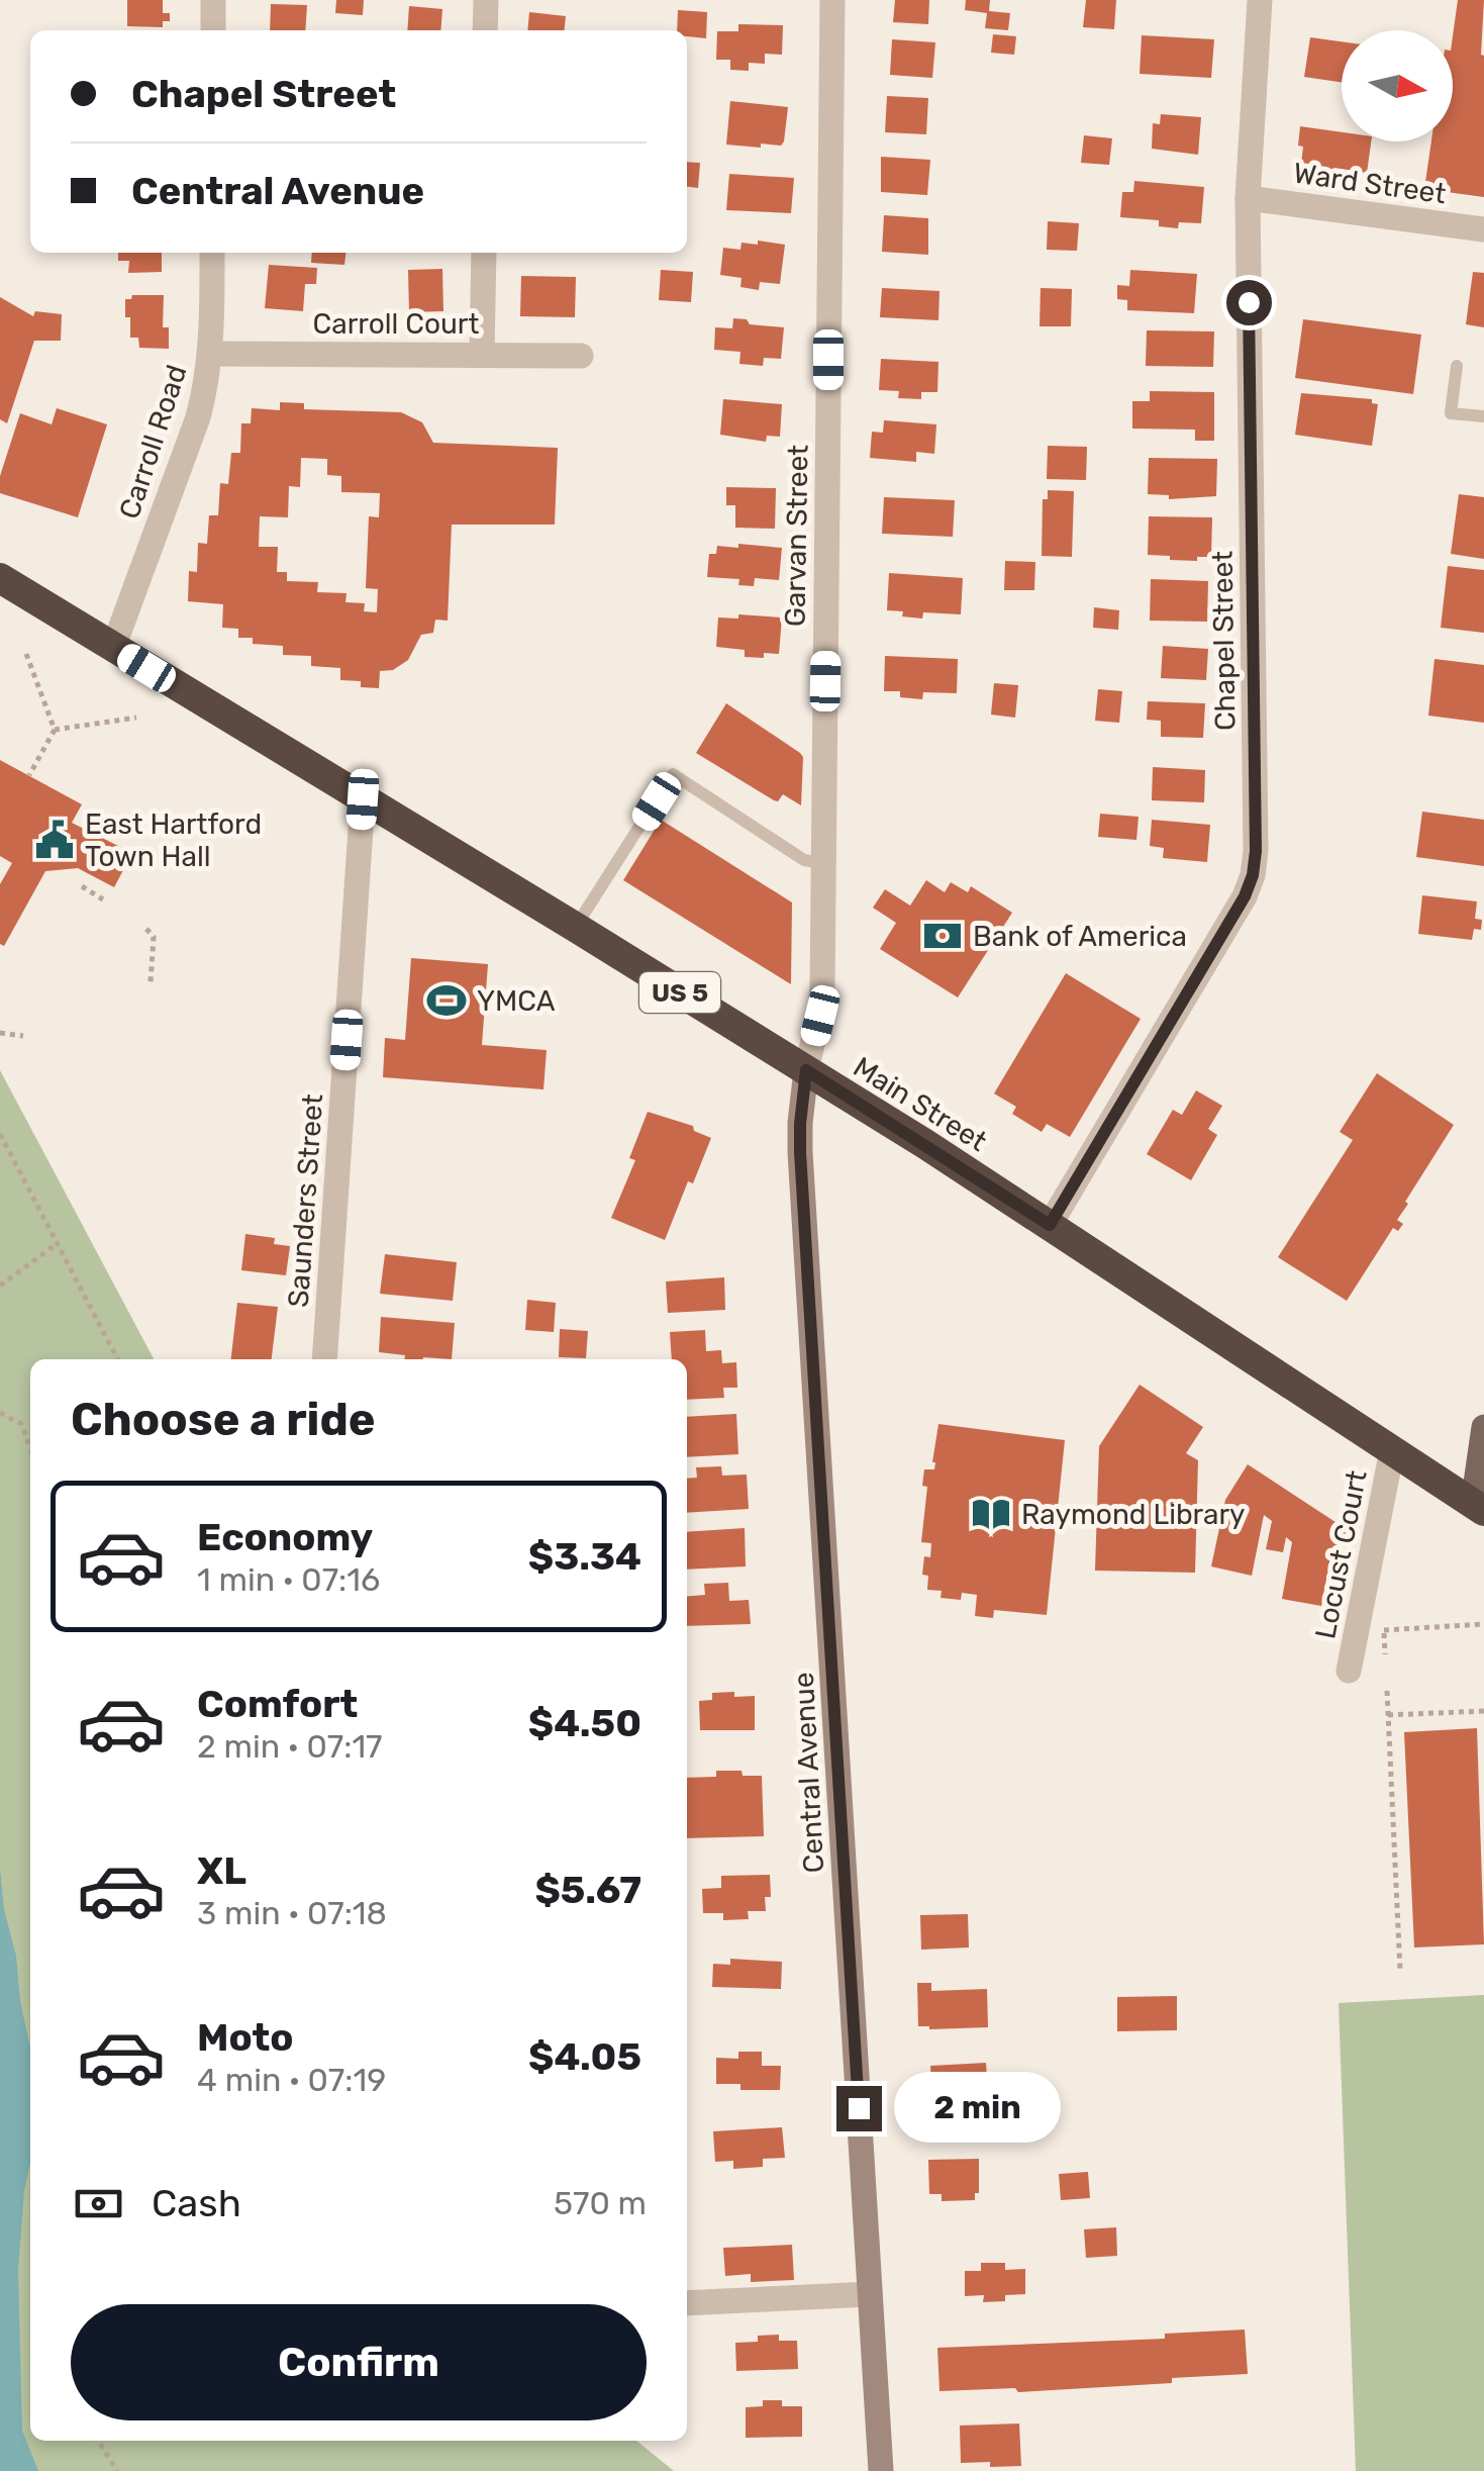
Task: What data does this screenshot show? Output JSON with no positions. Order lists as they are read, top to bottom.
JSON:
{
  "streets": {
    "highway": ["US 5", "Main Street"],
    "street": [
      "Ward Street",
      "Carroll Court",
      "Carroll Road",
      "Garvan Street",
      "Chapel Street",
      "Saunders Street",
      "Locust Court",
      "Central Avenue"
    ]
  },
  "crossings": [
    ["Ward Street", "Chapel Street"],
    ["Carroll Court", "Carroll Road"],
    ["Carroll Road", "Main Street"],
    ["Garvan Street", "Main Street"],
    ["Garvan Street", "Central Avenue"],
    ["Chapel Street", "Main Street"],
    ["Main Street", "Saunders Street"],
    ["Main Street", "Locust Court"],
    ["Main Street", "Central Avenue"]
  ],
  "places": {
    "public building": ["East Hartford Town Hall"],
    "bank": ["Bank of America"],
    "sports": ["YMCA"],
    "library": ["Raymond Library"]
  },
  "north": "right",
  "page": {
    "banner": ["Chapel Street", "Central Avenue"],
    "heading": "Choose a ride",
    "list": [
      {
        "name": "Economy",
        "note": "1 min · 07:16",
        "value": "$3.34"
      },
      {
        "name": "Comfort",
        "note": "2 min · 07:17",
        "value": "$4.50"
      },
      {
        "name": "XL",
        "note": "3 min · 07:18",
        "value": "$5.67"
      },
      {
        "name": "Moto",
        "note": "4 min · 07:19",
        "value": "$4.05"
      }
    ],
    "bubble": "2 min",
    "pay": ["Cash", "570 m"],
    "buttons": "Confirm"
  }
}
